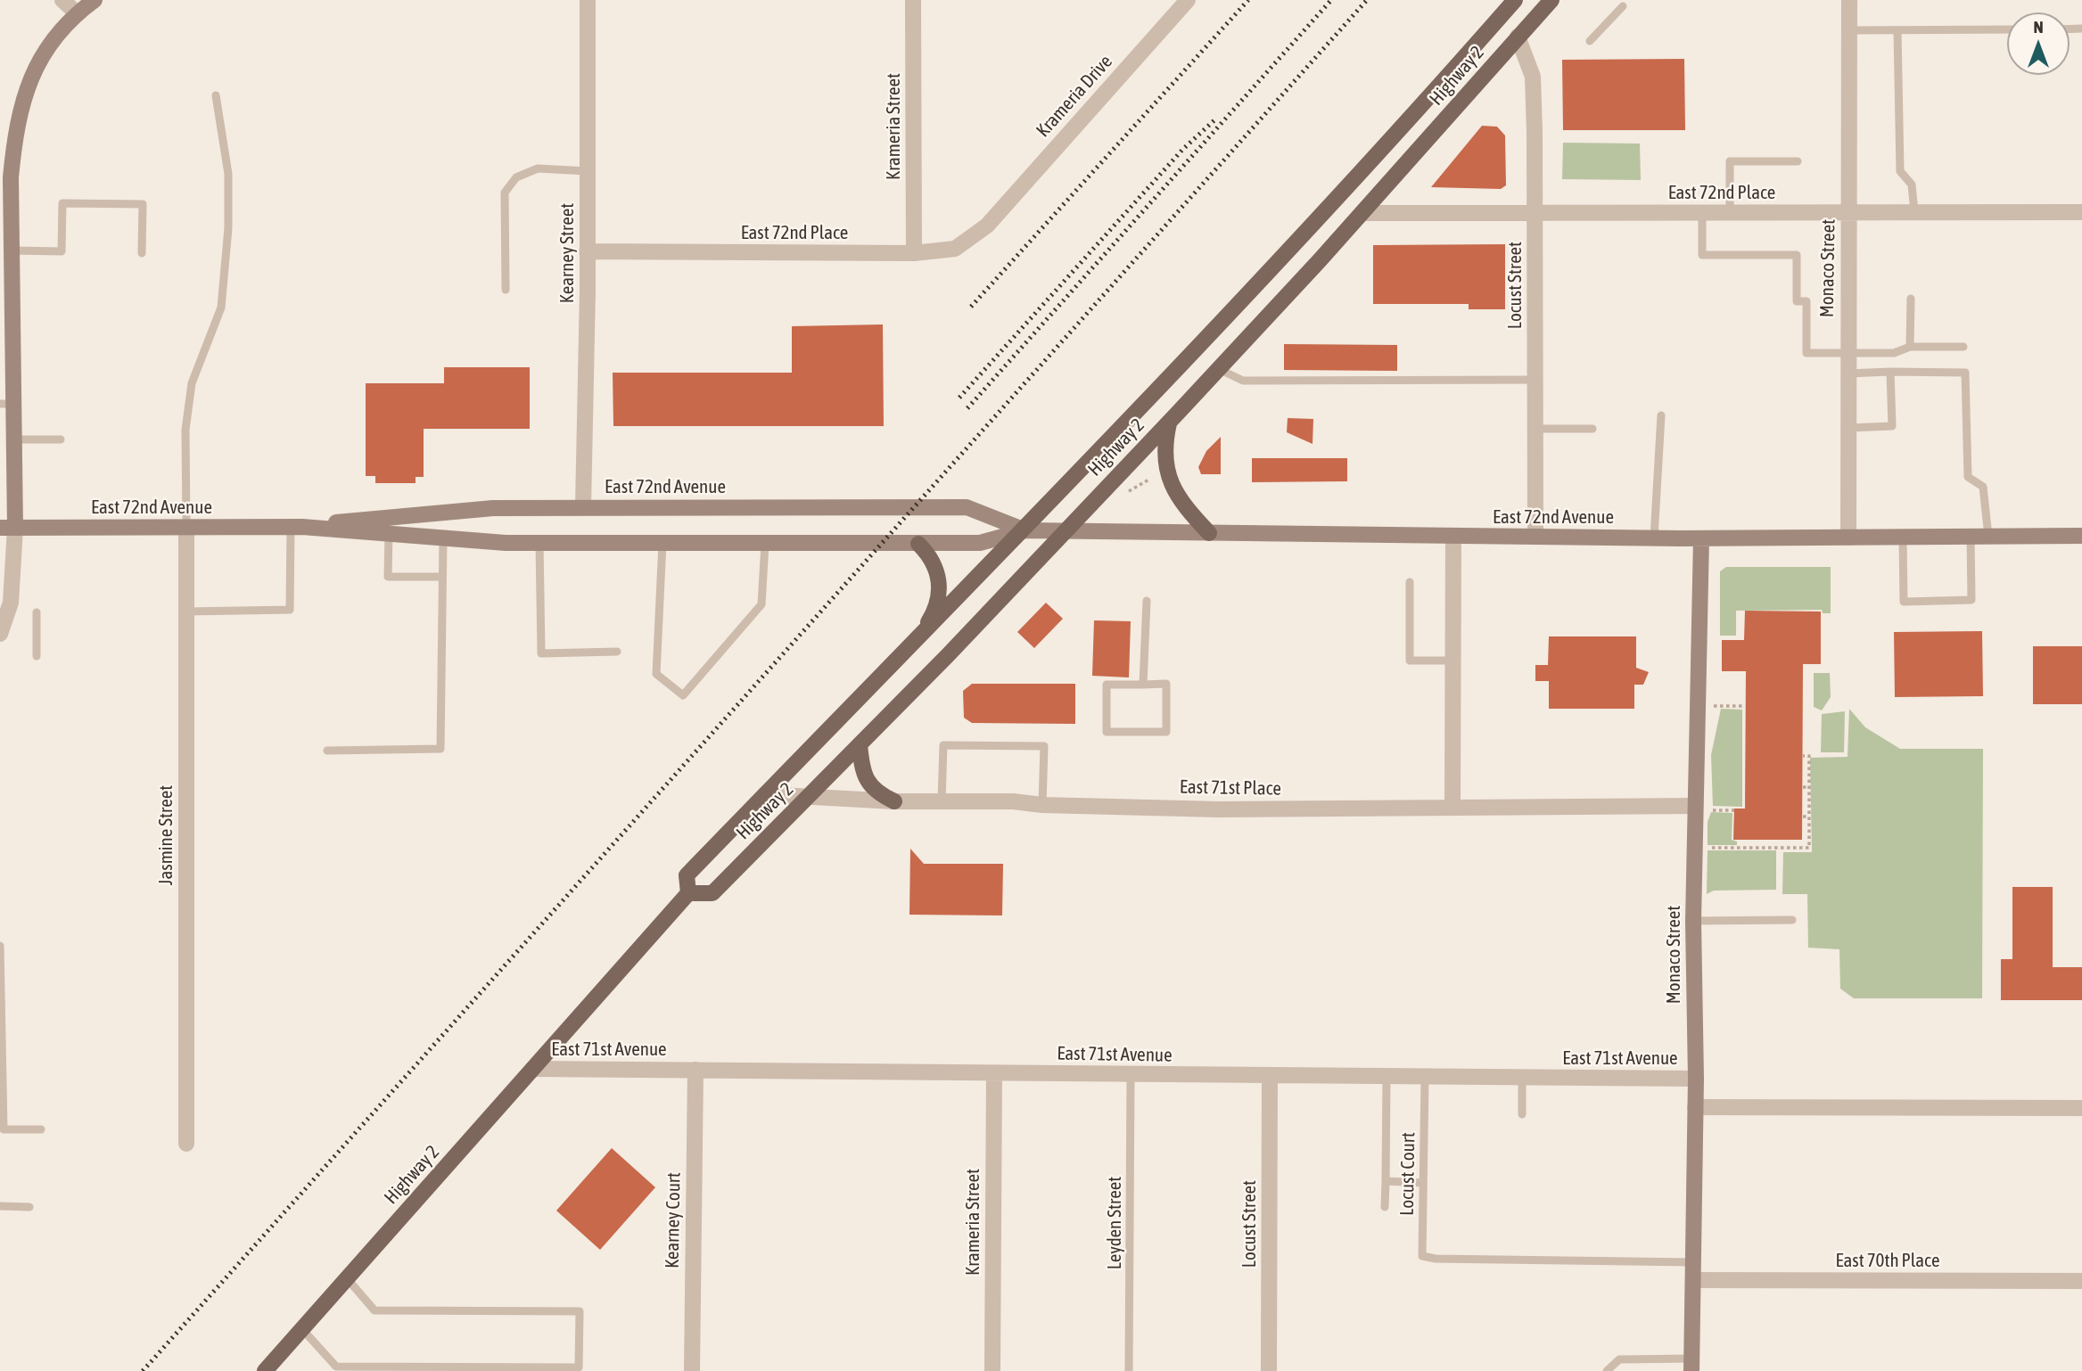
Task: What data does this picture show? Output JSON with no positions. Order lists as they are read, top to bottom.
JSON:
{
  "streets": {
    "main road": ["Highway 2", "Monaco Street", "East 72nd Avenue"],
    "street": [
      "Krameria Drive",
      "Krameria Street",
      "East 72nd Place",
      "Kearney Street",
      "Locust Street",
      "East 71st Place",
      "Jasmine Street",
      "East 71st Avenue",
      "Kearney Court",
      "East 70th Place"
    ],
    "lane": ["Locust Court", "Leyden Street"]
  },
  "crossings": [
    ["Highway 2", "East 72nd Place"],
    ["Highway 2", "Locust Street"],
    ["Highway 2", "East 72nd Avenue"],
    ["Highway 2", "East 71st Place"],
    ["Highway 2", "East 71st Avenue"],
    ["Krameria Drive", "East 72nd Place"],
    ["Krameria Street", "East 72nd Place"],
    ["Krameria Street", "East 71st Avenue"],
    ["East 72nd Place", "Kearney Street"],
    ["East 72nd Place", "Monaco Street"],
    ["East 72nd Place", "Locust Street"],
    ["Kearney Street", "East 72nd Avenue"],
    ["Monaco Street", "East 72nd Avenue"],
    ["Monaco Street", "East 71st Place"],
    ["Monaco Street", "East 71st Avenue"],
    ["Monaco Street", "Locust Court"],
    ["Monaco Street", "East 70th Place"],
    ["Locust Street", "East 72nd Avenue"],
    ["Locust Street", "East 71st Avenue"],
    ["East 72nd Avenue", "Jasmine Street"],
    ["East 71st Avenue", "Locust Court"],
    ["East 71st Avenue", "Kearney Court"],
    ["East 71st Avenue", "Leyden Street"]
  ],
  "north": "top"
}
